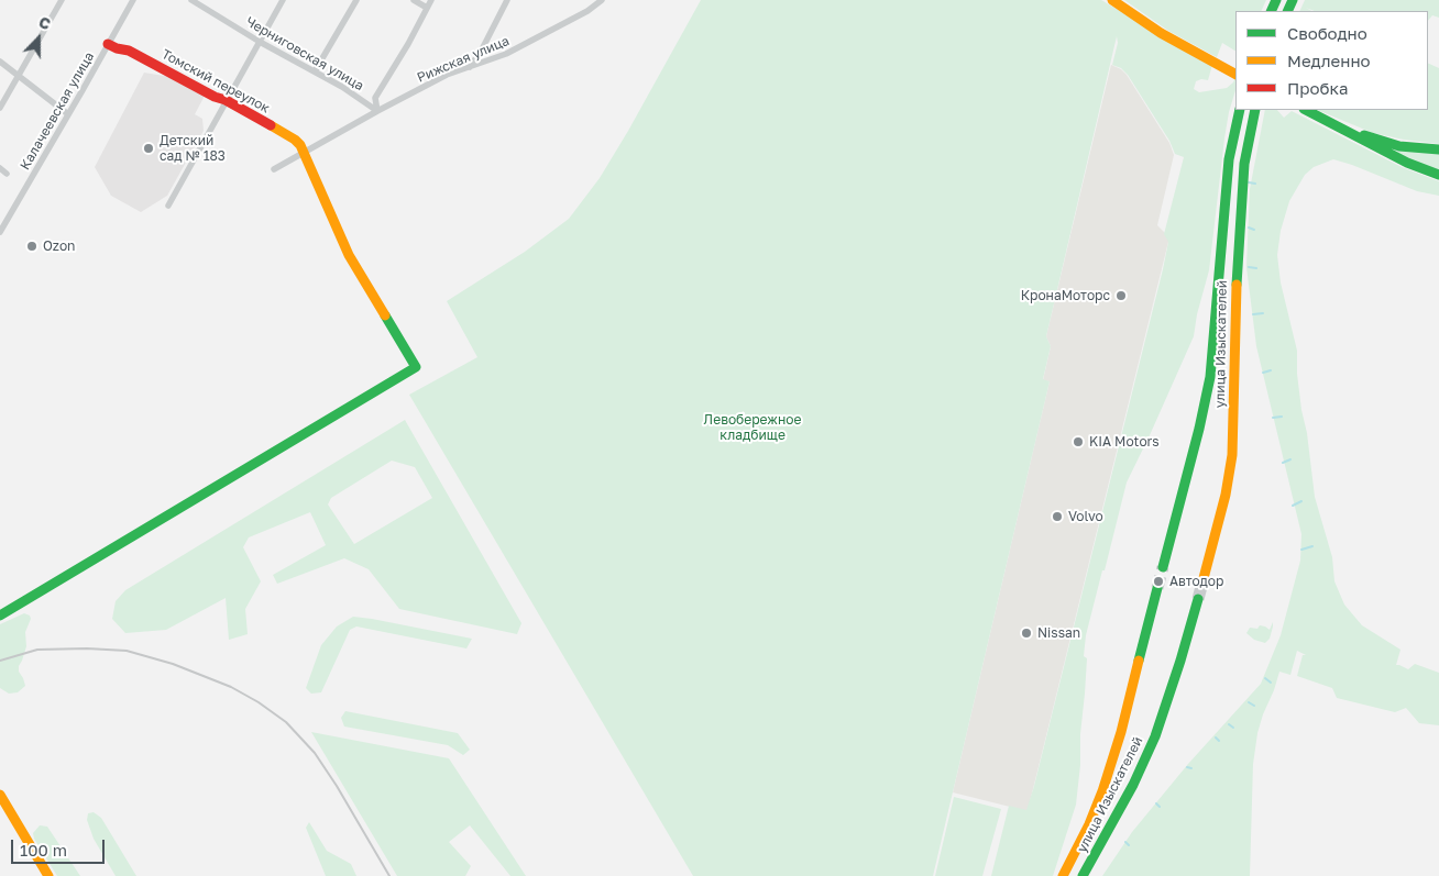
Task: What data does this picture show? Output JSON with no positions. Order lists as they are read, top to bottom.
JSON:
{
  "streets": {
    "main road": ["Томский переулок", "улица Изыскателей"],
    "street": ["Черниговская улица", "Рижская улица", "Калачеевская улица"]
  },
  "crossings": [
    ["Черниговская улица", "Рижская улица"],
    ["Рижская улица", "Томский переулок"],
    ["Томский переулок", "Калачеевская улица"]
  ],
  "parks": ["Левобережное кладбище"],
  "places": [
    "Детский сад № 183",
    "Ozon",
    "КронаМоторс",
    "KIA Motors",
    "Volvo",
    "Автодор",
    "Nissan"
  ],
  "legend": ["Свободно", "Медленно", "Пробка"],
  "scale_bar": "100 m",
  "north": "top"
}
